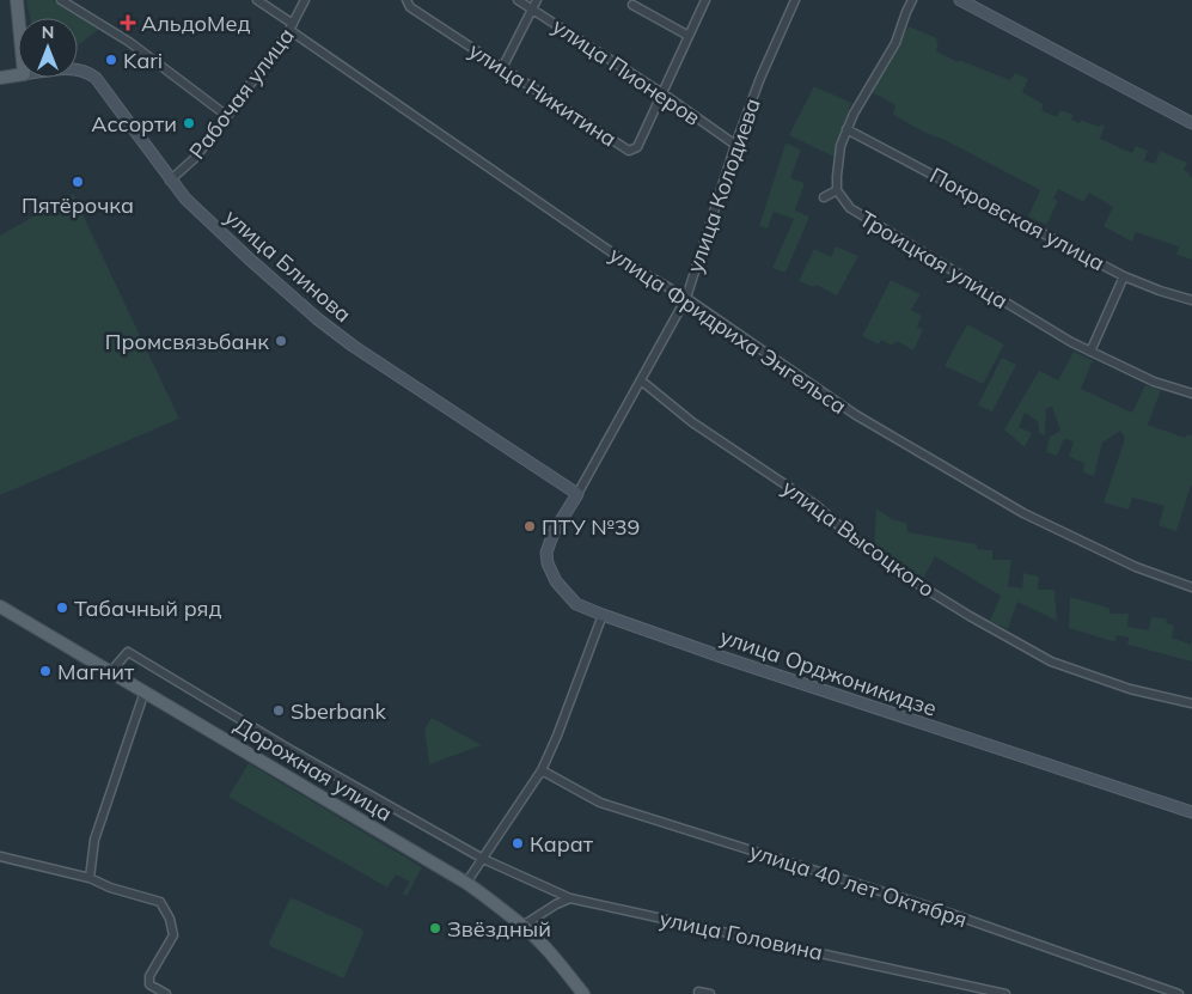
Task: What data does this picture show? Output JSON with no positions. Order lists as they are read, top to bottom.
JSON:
{
  "streets": {
    "main road": ["улица Блинова", "улица Орджоникидзе", "Дорожная улица"],
    "street": [
      "улица Пионеров",
      "Рабочая улица",
      "улица Никитина",
      "улица Колодиева",
      "Покровская улица",
      "Троицкая улица",
      "улица Фридриха Энгельса",
      "улица Высоцкого",
      "улица 40 лет Октября",
      "улица Головина"
    ]
  },
  "crossings": [
    ["улица Пионеров", "улица Никитина"],
    ["улица Пионеров", "улица Колодиева"],
    ["Рабочая улица", "улица Блинова"],
    ["Рабочая улица", "улица Фридриха Энгельса"],
    ["улица Колодиева", "улица Блинова"],
    ["улица Колодиева", "улица Фридриха Энгельса"],
    ["улица Колодиева", "улица Высоцкого"],
    ["улица Колодиева", "улица Орджоникидзе"],
    ["улица Блинова", "улица Орджоникидзе"],
    ["Дорожная улица", "улица Головина"]
  ],
  "places": {
    "health": ["АльдоМед"],
    "other": [
      "Kari",
      "Ассорти",
      "Пятёрочка",
      "Промсвязьбанк",
      "ПТУ №39",
      "Табачный ряд",
      "Магнит",
      "Sberbank",
      "Карат",
      "Звёздный"
    ]
  },
  "north": "top"
}
